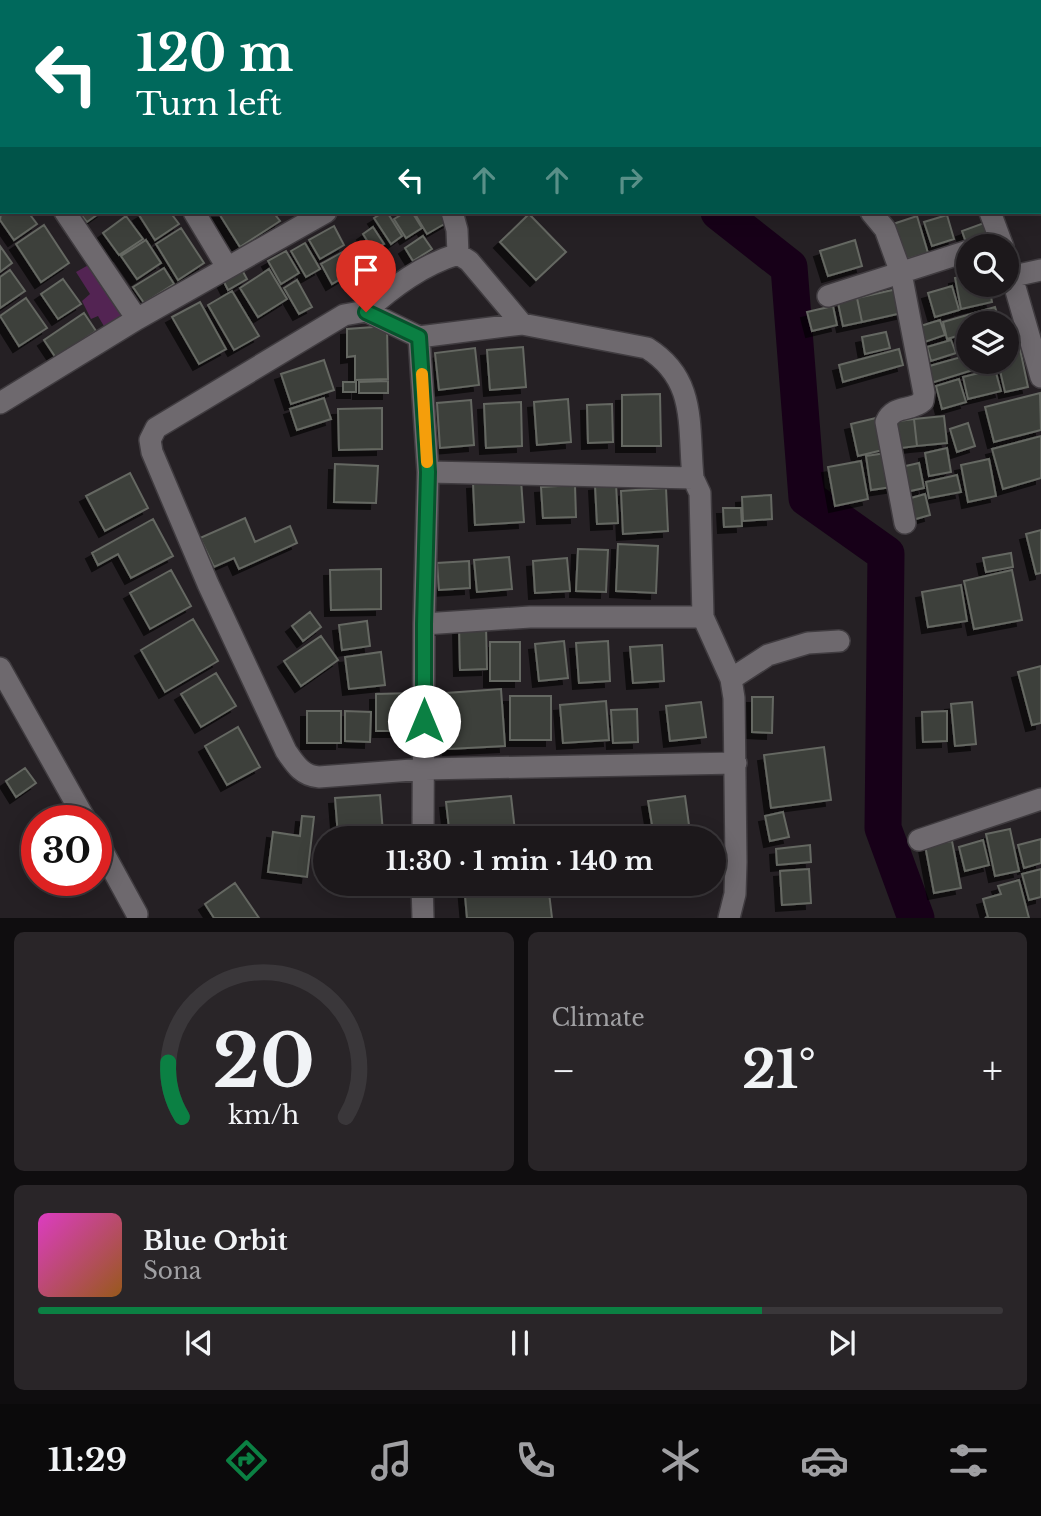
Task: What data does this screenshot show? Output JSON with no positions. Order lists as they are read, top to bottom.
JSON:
{
  "page": {
    "turn": ["120 m", "Turn left"],
    "limit": "30",
    "trip": "11:30 · 1 min · 140 m",
    "tile": "Climate",
    "heat": ["−", "21°", "+"],
    "song": ["Blue Orbit", "Sona"],
    "tabs": "11:29",
    "gauge": ["20", "km/h"]
  }
}
